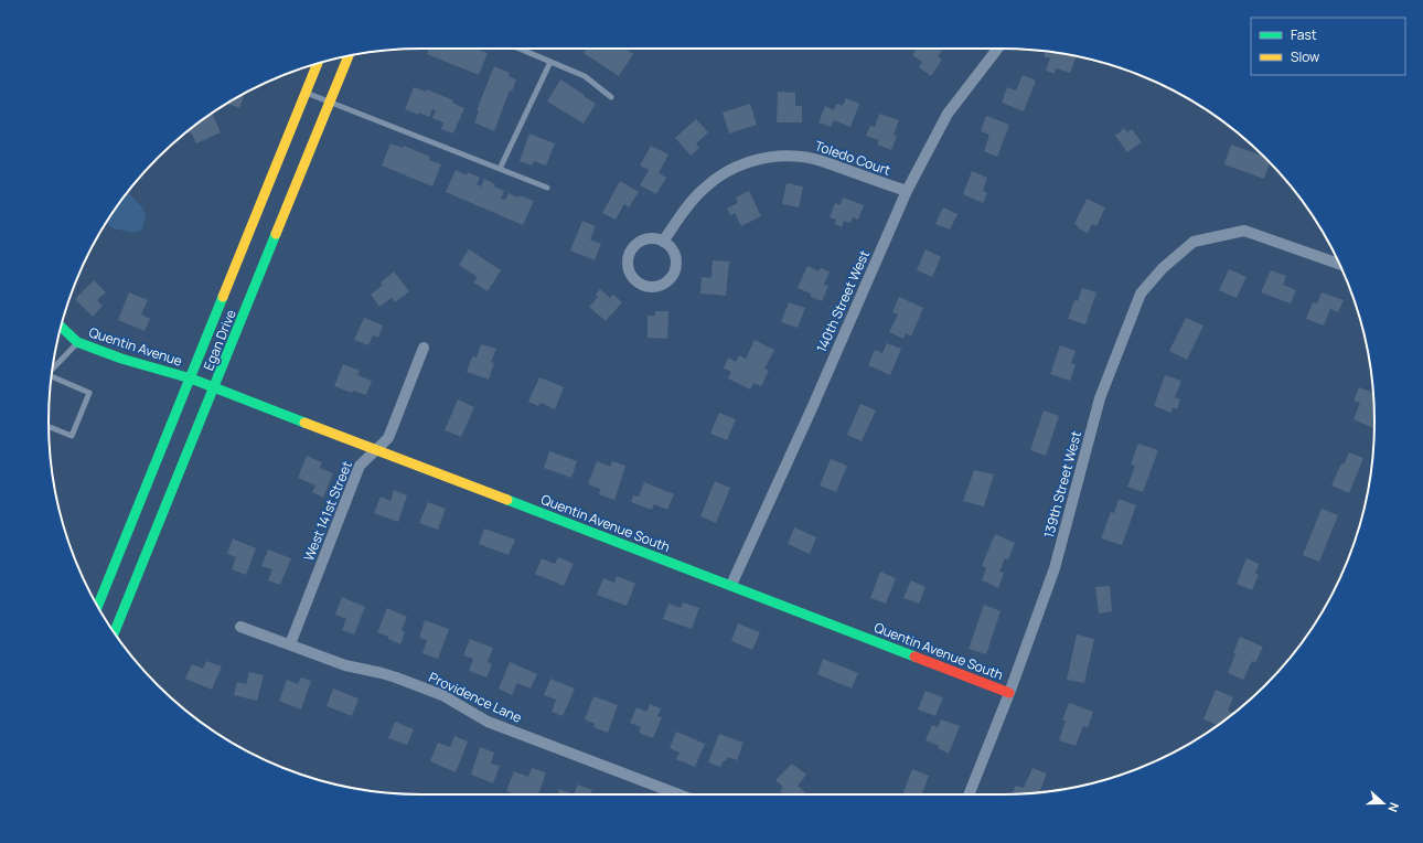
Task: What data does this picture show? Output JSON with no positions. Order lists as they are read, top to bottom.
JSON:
{
  "streets": {
    "main road": ["Egan Drive", "Quentin Avenue", "Quentin Avenue South"],
    "street": [
      "Toledo Court",
      "140th Street West",
      "139th Street West",
      "West 141st Street",
      "Providence Lane"
    ]
  },
  "crossings": [
    ["Toledo Court", "140th Street West"],
    ["140th Street West", "Quentin Avenue South"],
    ["Egan Drive", "Quentin Avenue"],
    ["Egan Drive", "Quentin Avenue South"],
    ["Quentin Avenue", "Quentin Avenue South"],
    ["139th Street West", "Quentin Avenue South"],
    ["West 141st Street", "Quentin Avenue South"],
    ["West 141st Street", "Providence Lane"]
  ],
  "legend": ["Fast", "Slow"],
  "north": "right"
}
